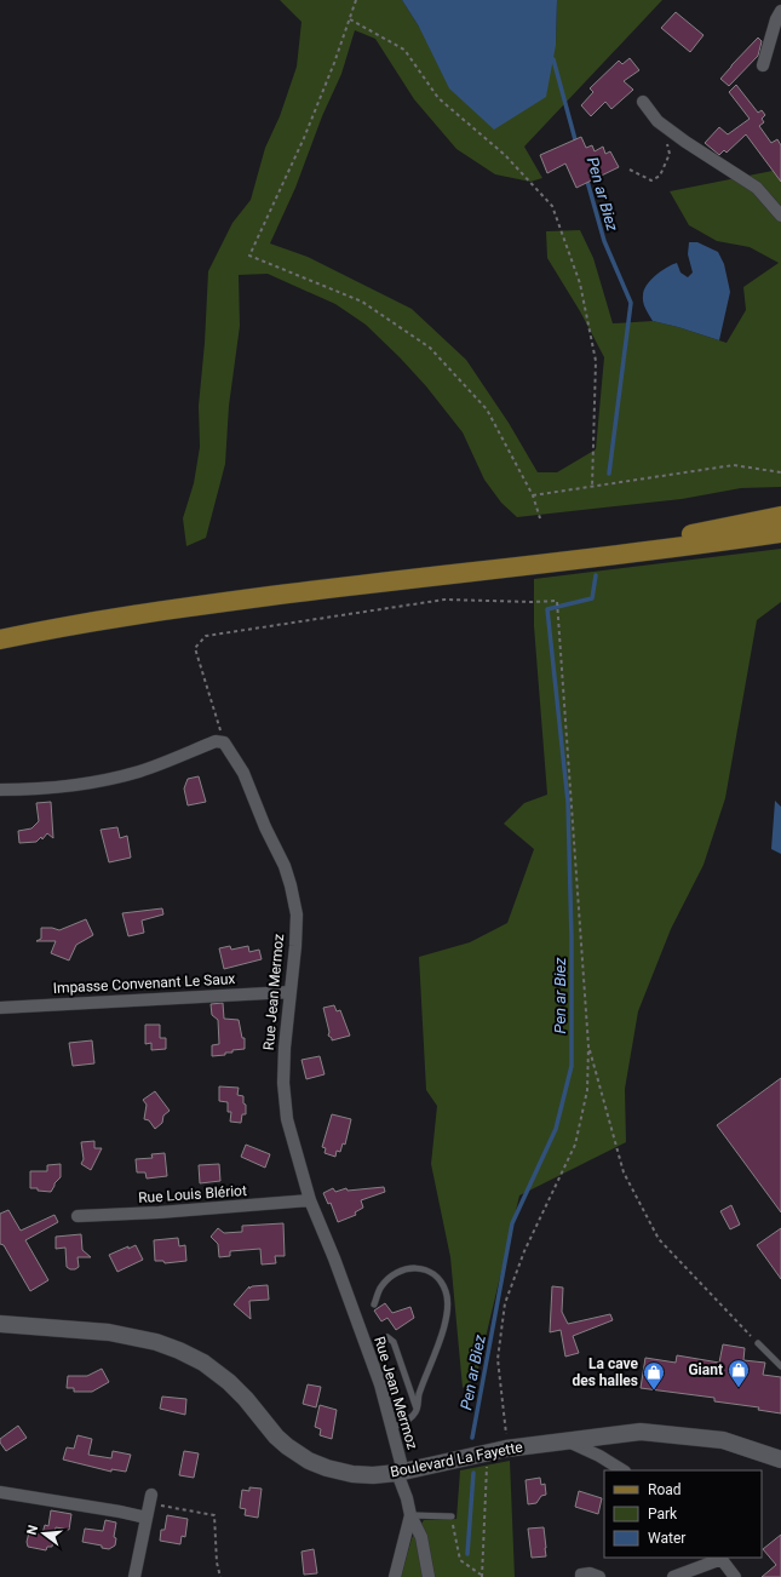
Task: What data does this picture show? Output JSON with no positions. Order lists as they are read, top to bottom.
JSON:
{
  "streets": {
    "main road": ["Boulevard La Fayette"],
    "street": ["Impasse Convenant Le Saux", "Rue Jean Mermoz", "Rue Louis Blériot"]
  },
  "crossings": [
    ["Impasse Convenant Le Saux", "Rue Jean Mermoz"],
    ["Rue Jean Mermoz", "Rue Louis Blériot"],
    ["Rue Jean Mermoz", "Boulevard La Fayette"]
  ],
  "water": ["Pen ar Biez"],
  "places": {
    "shop": ["Giant", "La cave des halles"]
  },
  "legend": ["Road", "Park", "Water"],
  "north": "left"
}
